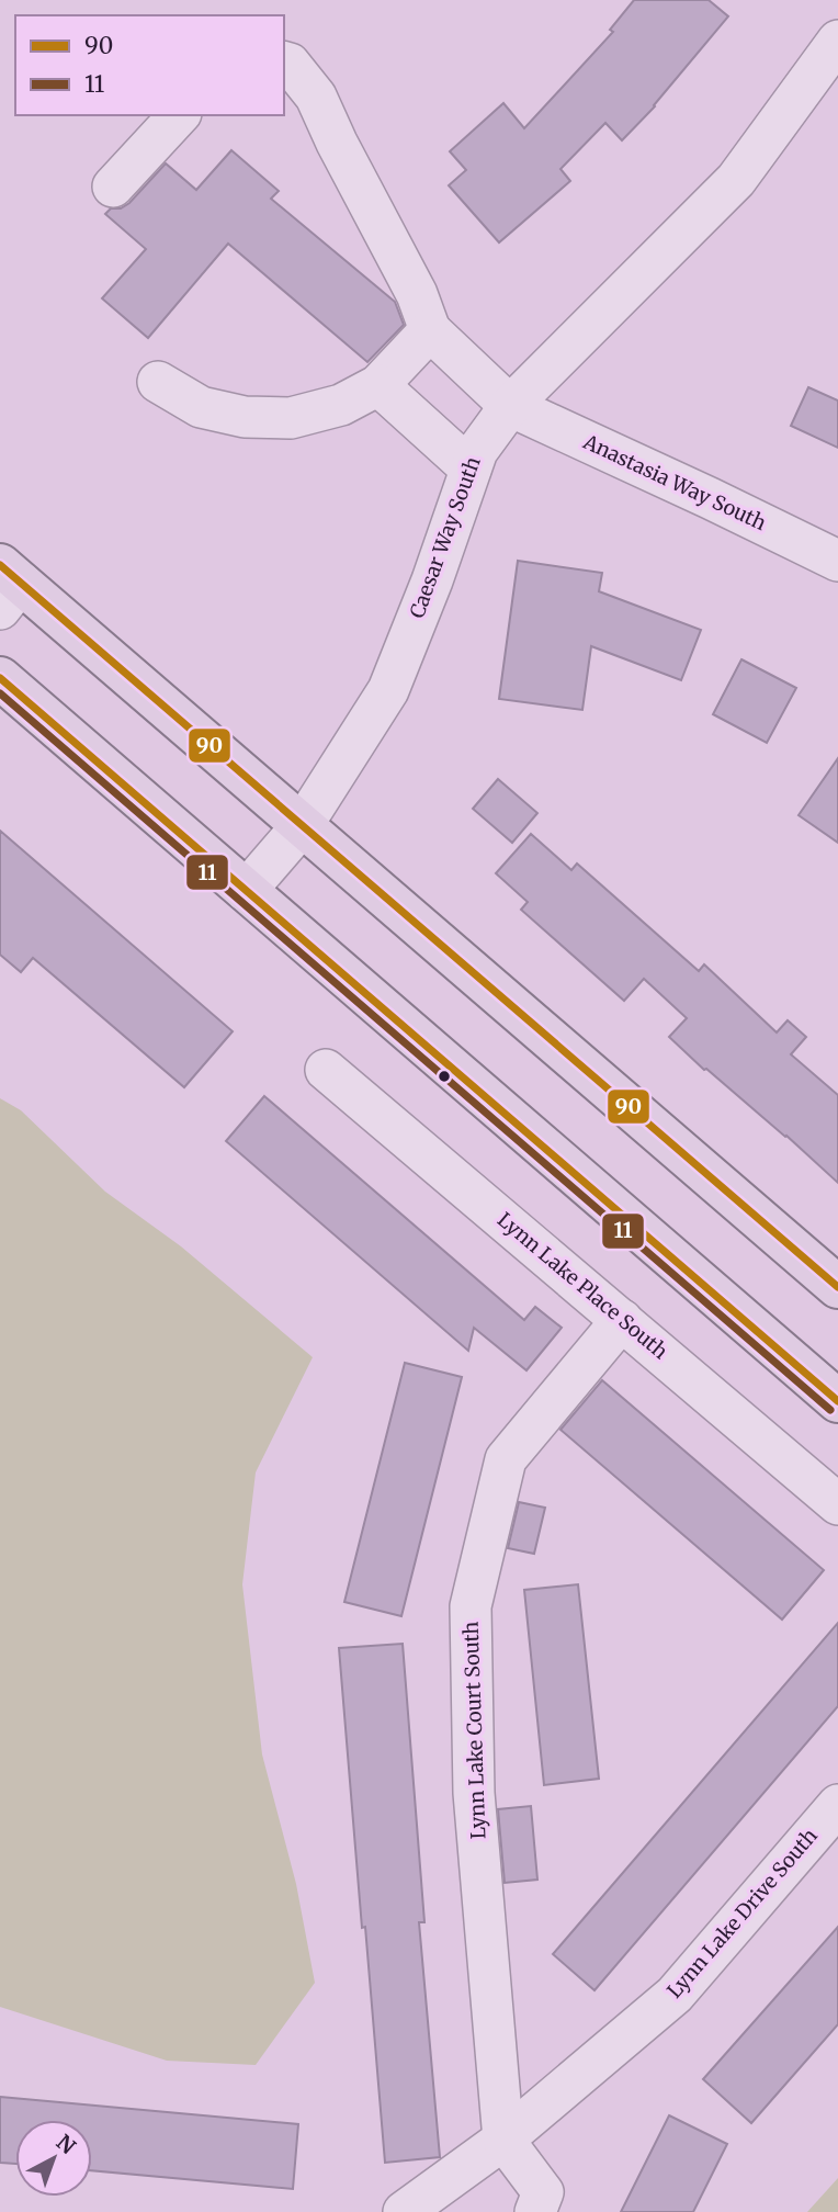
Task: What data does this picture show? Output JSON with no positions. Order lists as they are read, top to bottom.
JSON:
{
  "streets": {
    "street": [
      "Anastasia Way South",
      "Caesar Way South",
      "Lynn Lake Place South",
      "Lynn Lake Court South",
      "Lynn Lake Drive South"
    ]
  },
  "crossings": [
    ["Anastasia Way South", "Caesar Way South"],
    ["Lynn Lake Place South", "Lynn Lake Court South"],
    ["Lynn Lake Court South", "Lynn Lake Drive South"]
  ],
  "lines": ["transit line 90", "transit line 11"],
  "legend": ["90", "11"],
  "north": "top right"
}
